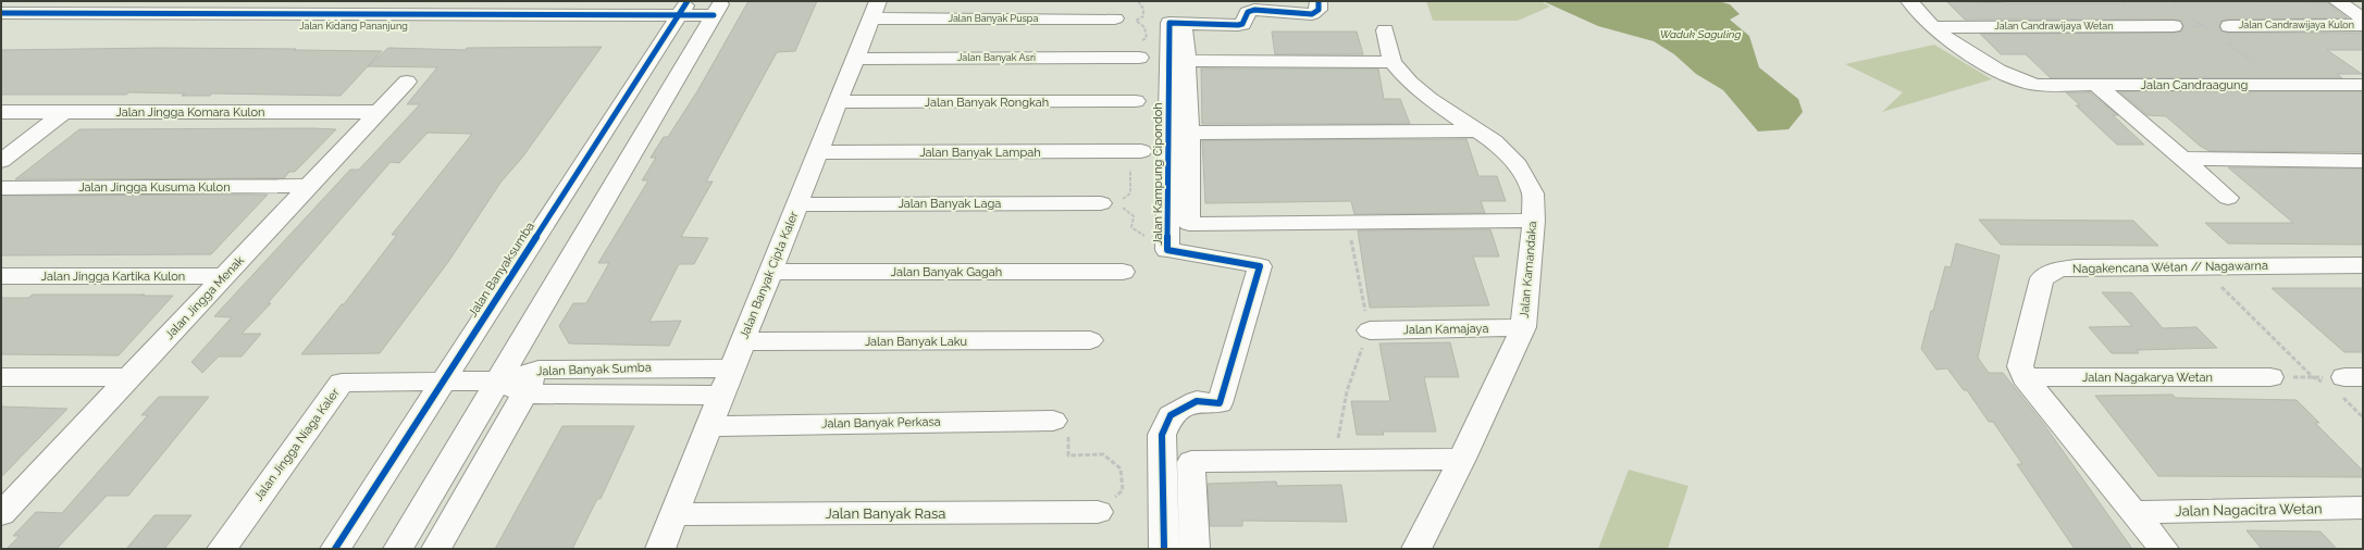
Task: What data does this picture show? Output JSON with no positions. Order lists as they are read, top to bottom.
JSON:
{
  "streets": {
    "street": [
      "Jalan Banyak Puspa",
      "Jalan Candrawijaya Kulon",
      "Jalan Kidang Pananjung",
      "Jalan Candrawijaya Wetan",
      "Jalan Banyak Asri",
      "Jalan Candraagung",
      "Jalan Banyak Rongkah",
      "Jalan Jingga Komara Kulon",
      "Jalan Banyak Lampah",
      "Jalan Kampung Cipondoh",
      "Jalan Jingga Kusuma Kulon",
      "Jalan Banyak Laga",
      "Nagakencana Wétan // Nagawarna",
      "Jalan Banyaksumba",
      "Jalan Kamandaka",
      "Jalan Banyak Gagah",
      "Jalan Banyak Cipta Kaler",
      "Jalan Jingga Kartika Kulon",
      "Jalan Jingga Menak",
      "Jalan Kamajaya",
      "Jalan Banyak Laku",
      "Jalan Banyak Sumba",
      "Jalan Nagakarya Wetan",
      "Jalan Banyak Perkasa",
      "Jalan Jingga Niaga Kaler",
      "Jalan Nagacitra Wetan",
      "Jalan Banyak Rasa"
    ]
  },
  "crossings": [
    ["Jalan Banyak Puspa", "Jalan Banyak Cipta Kaler"],
    ["Jalan Kidang Pananjung", "Jalan Banyaksumba"],
    ["Jalan Candrawijaya Wetan", "Jalan Candraagung"],
    ["Jalan Banyak Asri", "Jalan Banyak Cipta Kaler"],
    ["Jalan Banyak Rongkah", "Jalan Banyak Cipta Kaler"],
    ["Jalan Jingga Komara Kulon", "Jalan Jingga Menak"],
    ["Jalan Banyak Lampah", "Jalan Banyak Cipta Kaler"],
    ["Jalan Jingga Kusuma Kulon", "Jalan Jingga Menak"],
    ["Jalan Banyak Laga", "Jalan Banyak Cipta Kaler"],
    ["Nagakencana Wétan // Nagawarna", "Jalan Nagakarya Wetan"],
    ["Jalan Banyaksumba", "Jalan Jingga Niaga Kaler"],
    ["Jalan Kamandaka", "Jalan Kamajaya"],
    ["Jalan Banyak Gagah", "Jalan Banyak Cipta Kaler"],
    ["Jalan Banyak Cipta Kaler", "Jalan Banyak Laku"],
    ["Jalan Banyak Cipta Kaler", "Jalan Banyak Sumba"],
    ["Jalan Banyak Cipta Kaler", "Jalan Banyak Perkasa"],
    ["Jalan Banyak Cipta Kaler", "Jalan Banyak Rasa"],
    ["Jalan Jingga Kartika Kulon", "Jalan Jingga Menak"],
    ["Jalan Banyak Sumba", "Jalan Jingga Niaga Kaler"]
  ],
  "water": ["Waduk Saguling"]
}
